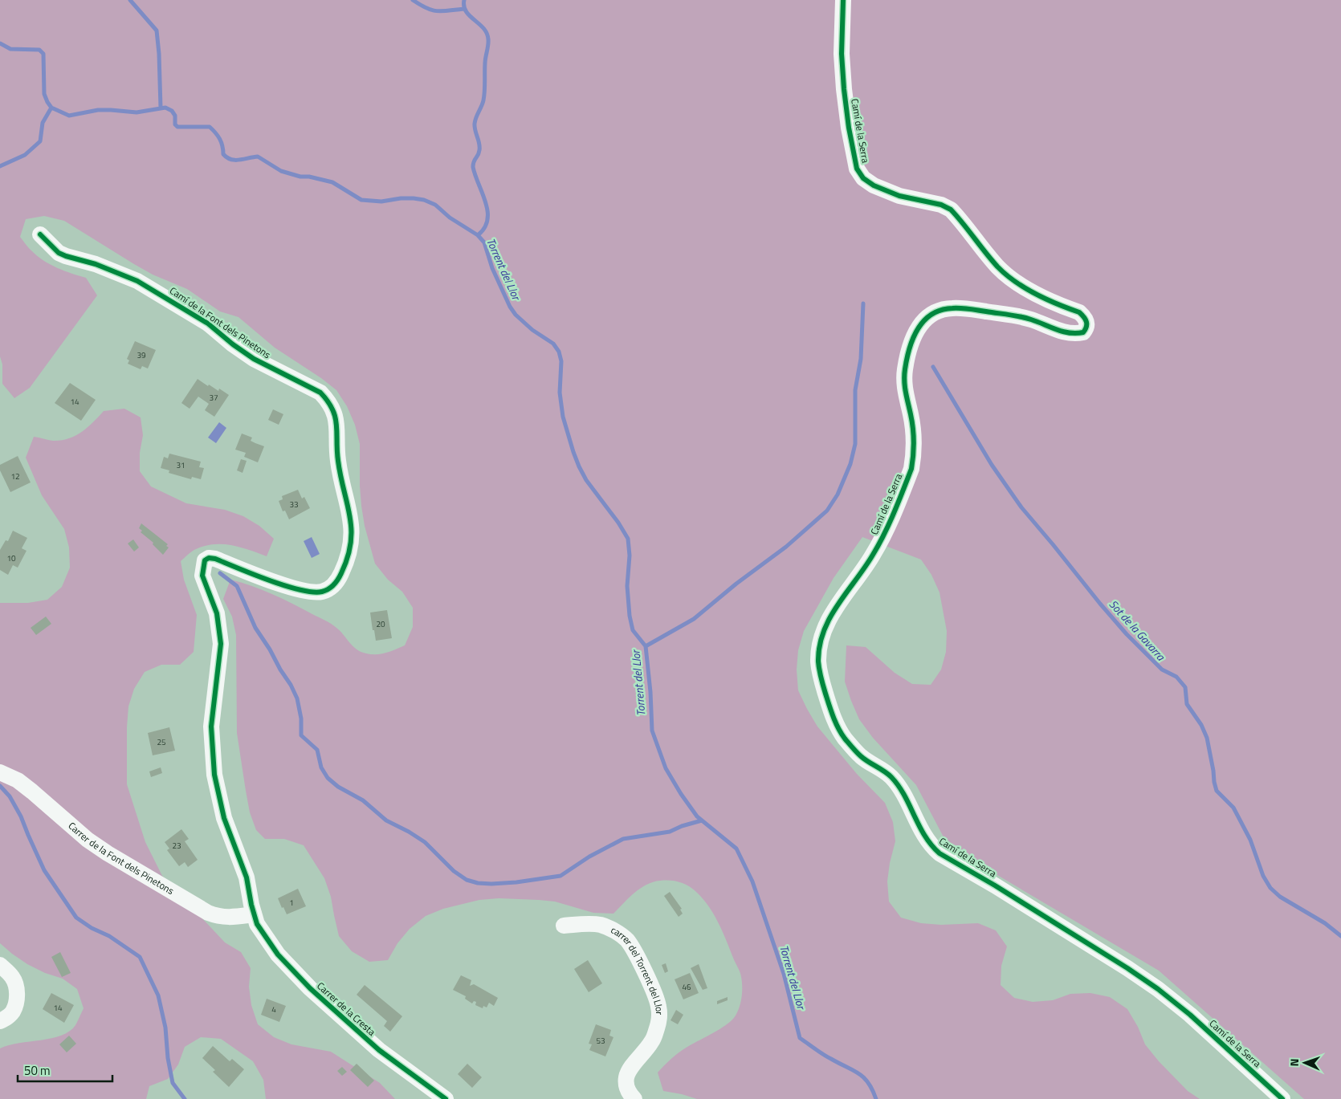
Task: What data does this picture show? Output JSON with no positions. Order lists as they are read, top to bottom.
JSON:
{
  "streets": {
    "street": [
      "Camí de la Serra",
      "Camí de la Font dels Pinetons",
      "Carrer de la Font dels Pinetons",
      "carrer del Torrent del Llor",
      "Carrer de la Cresta"
    ]
  },
  "crossings": [
    ["Camí de la Font dels Pinetons", "Carrer de la Font dels Pinetons"],
    ["Camí de la Font dels Pinetons", "Carrer de la Cresta"],
    ["Carrer de la Font dels Pinetons", "Carrer de la Cresta"]
  ],
  "water": ["Torrent del Llor", "Sot de la Gavarra"],
  "house_numbers": [
    "39",
    "37",
    "14",
    "31",
    "12",
    "33",
    "10",
    "20",
    "25",
    "23",
    "1",
    "46",
    "14",
    "4",
    "53"
  ],
  "scale_bar": "50 m",
  "north": "left"
}
